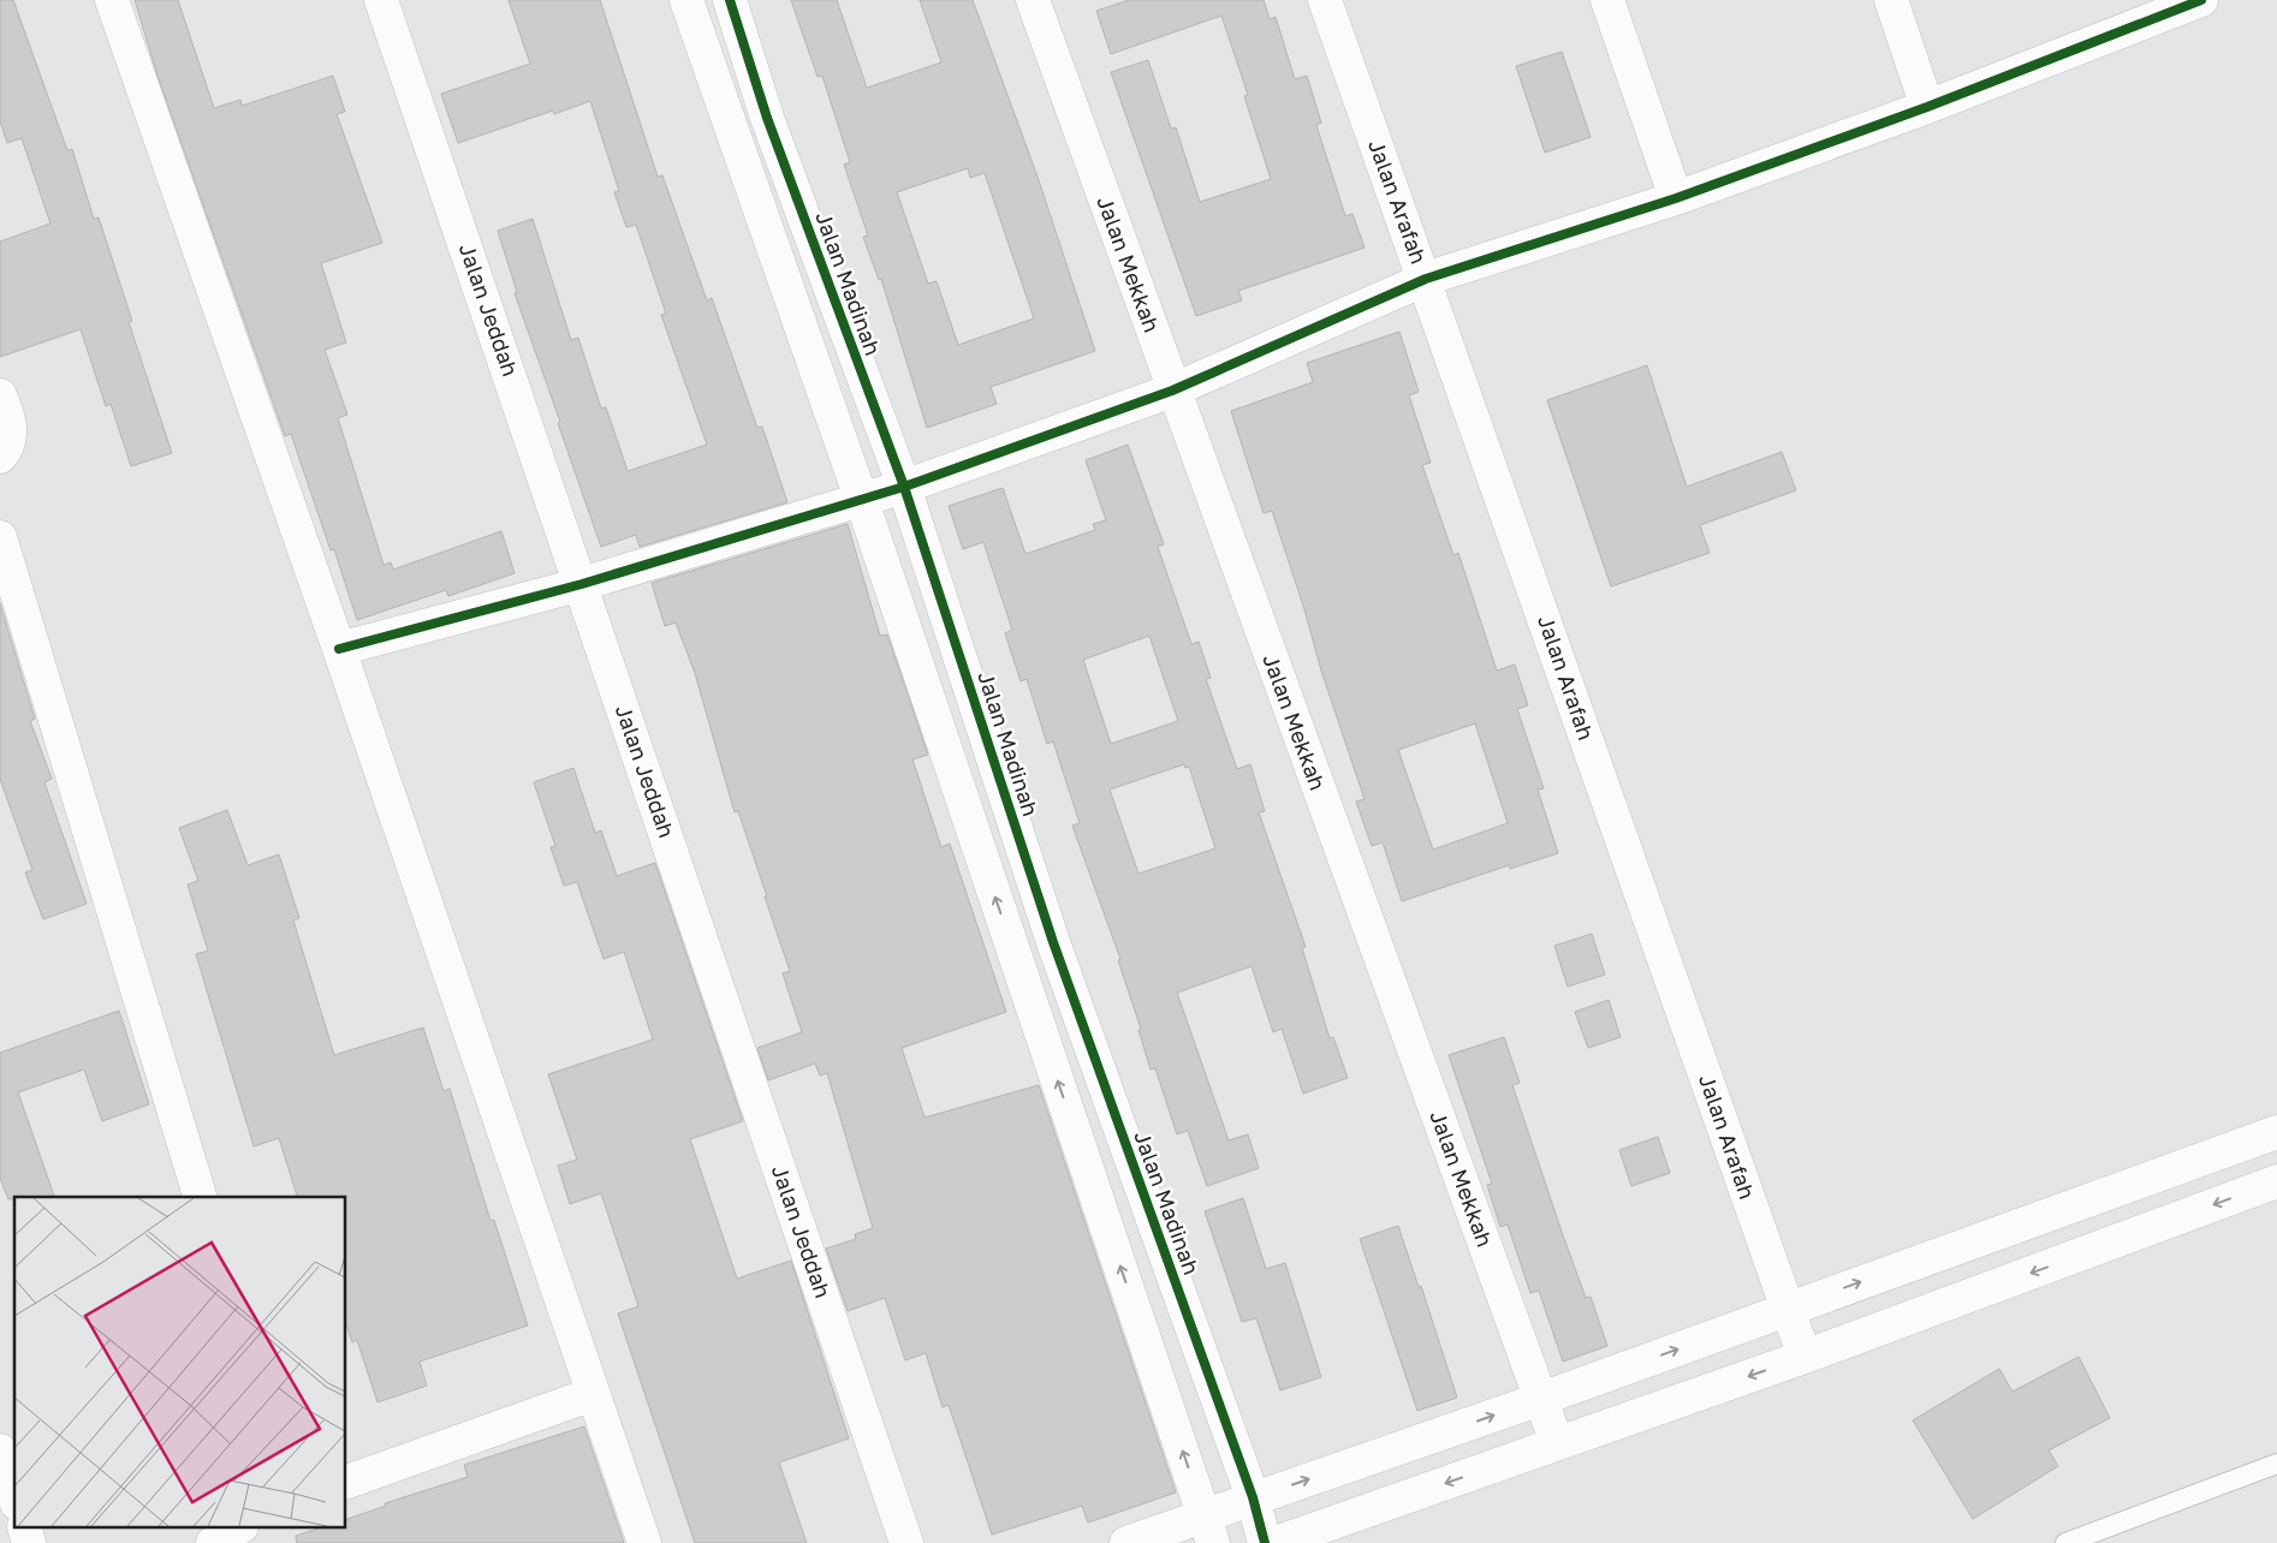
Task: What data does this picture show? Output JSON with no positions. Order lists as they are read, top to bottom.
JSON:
{
  "streets": {
    "street": [
      "Jalan Arafah",
      "Jalan Mekkah",
      "Jalan Madinah",
      "Jalan Jeddah"
    ]
  }
}
